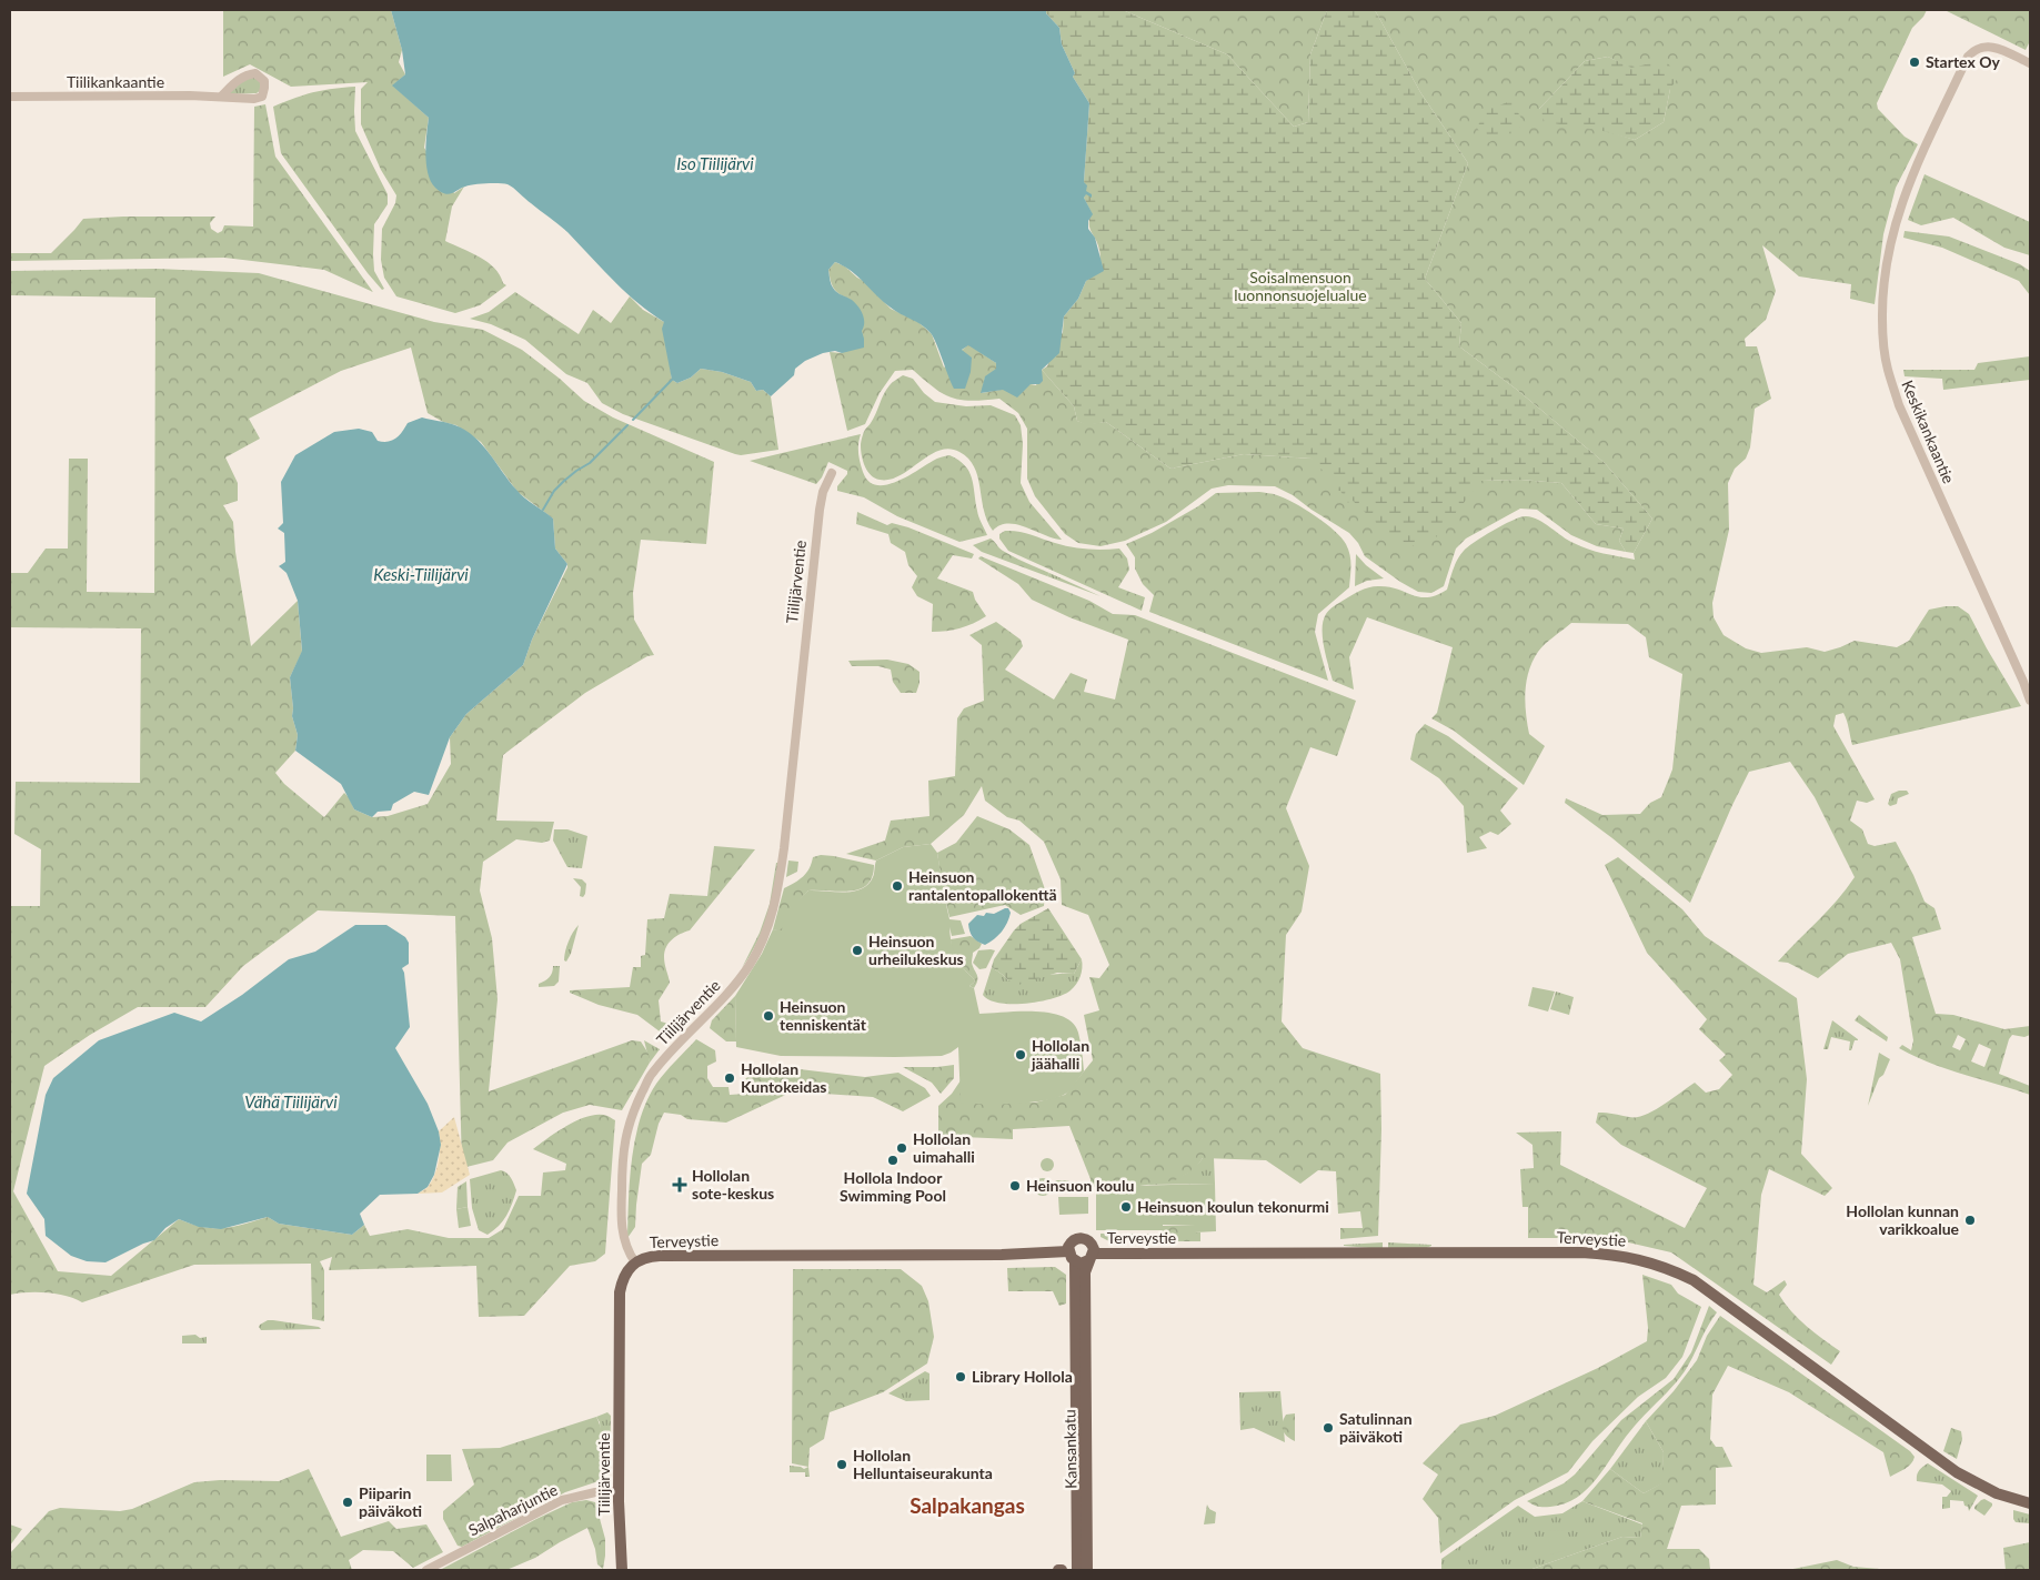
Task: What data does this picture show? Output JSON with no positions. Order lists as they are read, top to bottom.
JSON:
{
  "streets": {
    "main road": ["Tiilijärventie", "Terveystie", "Kansankatu"],
    "street": ["Tiilikankaantie", "Keskikankaantie", "Salpaharjuntie"]
  },
  "crossings": [
    ["Tiilijärventie", "Terveystie"],
    ["Tiilijärventie", "Salpaharjuntie"],
    ["Terveystie", "Kansankatu"]
  ],
  "districts": ["Salpakangas"],
  "water": ["Iso Tiilijärvi", "Keski-Tiilijärvi", "Vähä Tiilijärvi"],
  "parks": ["Soisalmensuon luonnonsuojelualue"],
  "places": {
    "other": [
      "Startex Oy",
      "Heinsuon rantalentopallokenttä",
      "Heinsuon urheilukeskus",
      "Heinsuon tenniskentät",
      "Hollolan jäähalli",
      "Hollolan Kuntokeidas",
      "Hollolan uimahalli",
      "Hollola Indoor Swimming Pool",
      "Heinsuon koulu",
      "Heinsuon koulun tekonurmi",
      "Hollolan kunnan varikkoalue",
      "Library Hollola",
      "Satulinnan päiväkoti",
      "Hollolan Helluntaiseurakunta",
      "Piiparin päiväkoti"
    ],
    "health": ["Hollolan sote-keskus"]
  }
}
